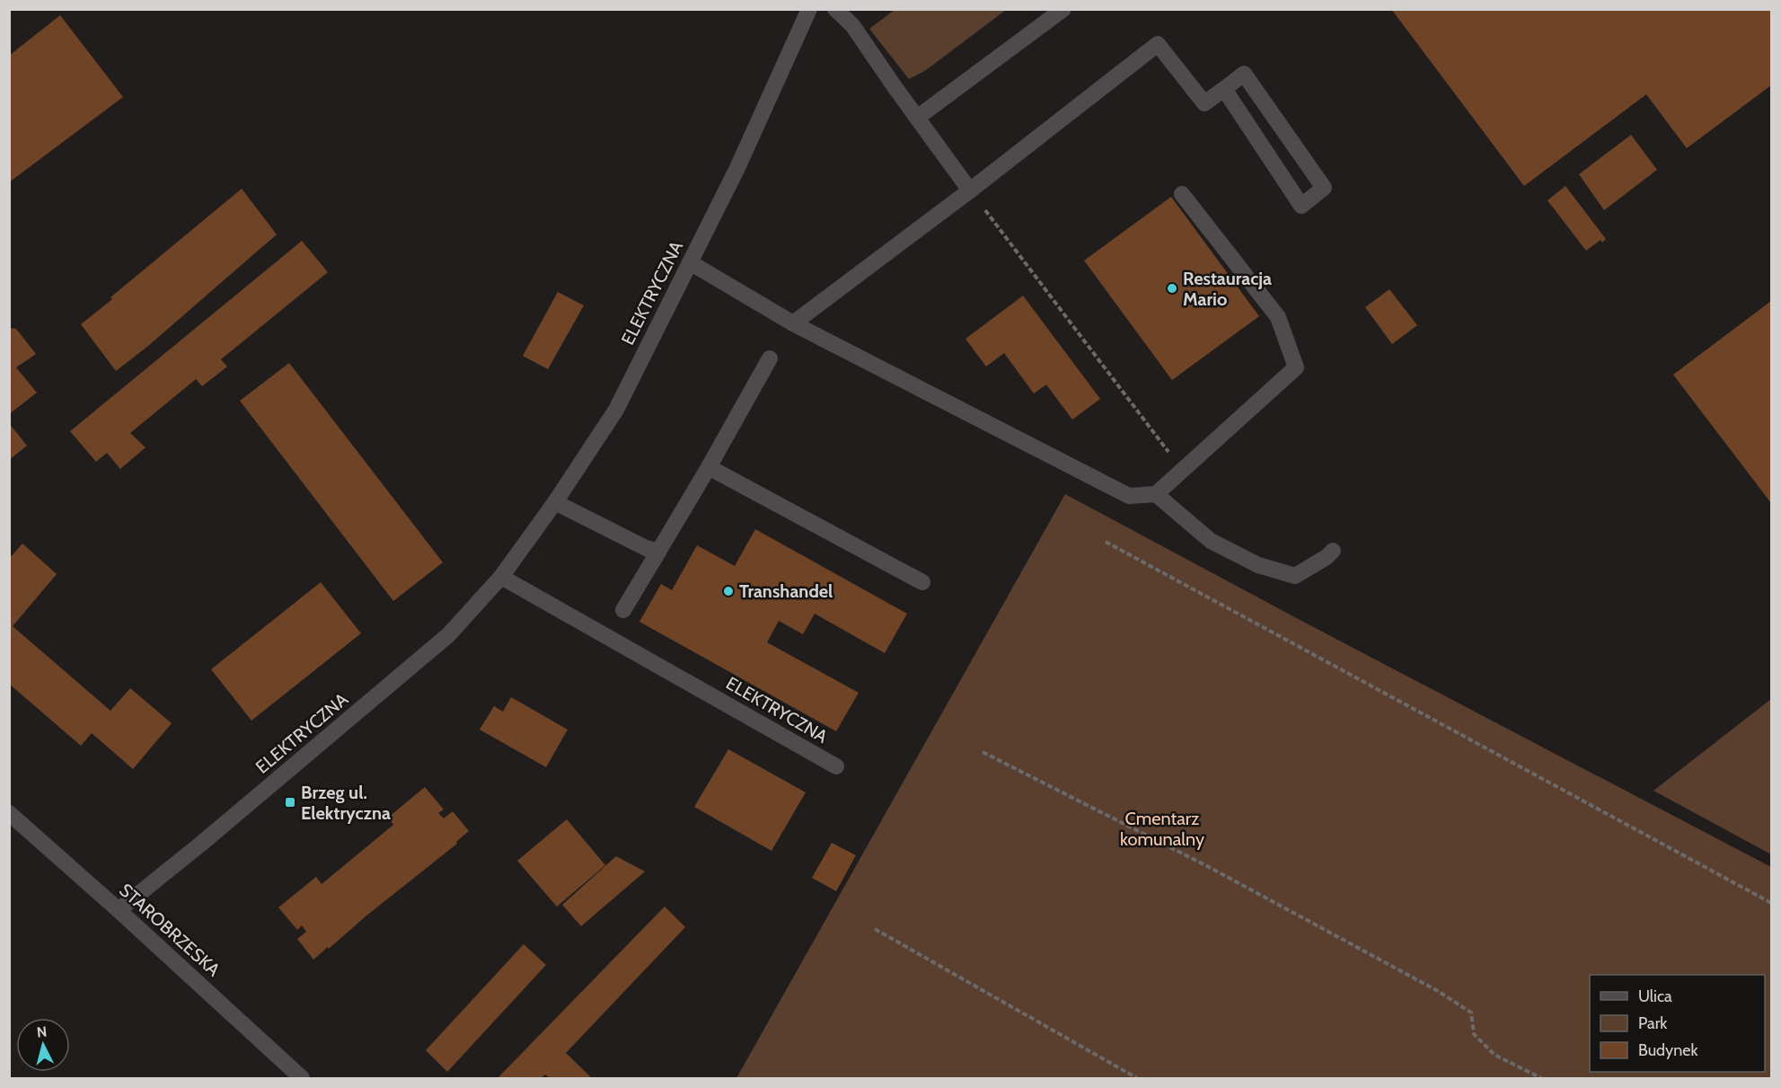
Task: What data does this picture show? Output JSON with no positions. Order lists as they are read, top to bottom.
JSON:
{
  "streets": {
    "street": ["ELEKTRYCZNA", "STAROBRZESKA"]
  },
  "crossings": [
    ["ELEKTRYCZNA", "STAROBRZESKA"]
  ],
  "parks": ["Cmentarz komunalny"],
  "places": {
    "other": ["Restauracja Mario", "Transhandel"],
    "transit": ["Brzeg ul. Elektryczna"]
  },
  "legend": ["Ulica", "Park", "Budynek"],
  "north": "top"
}
